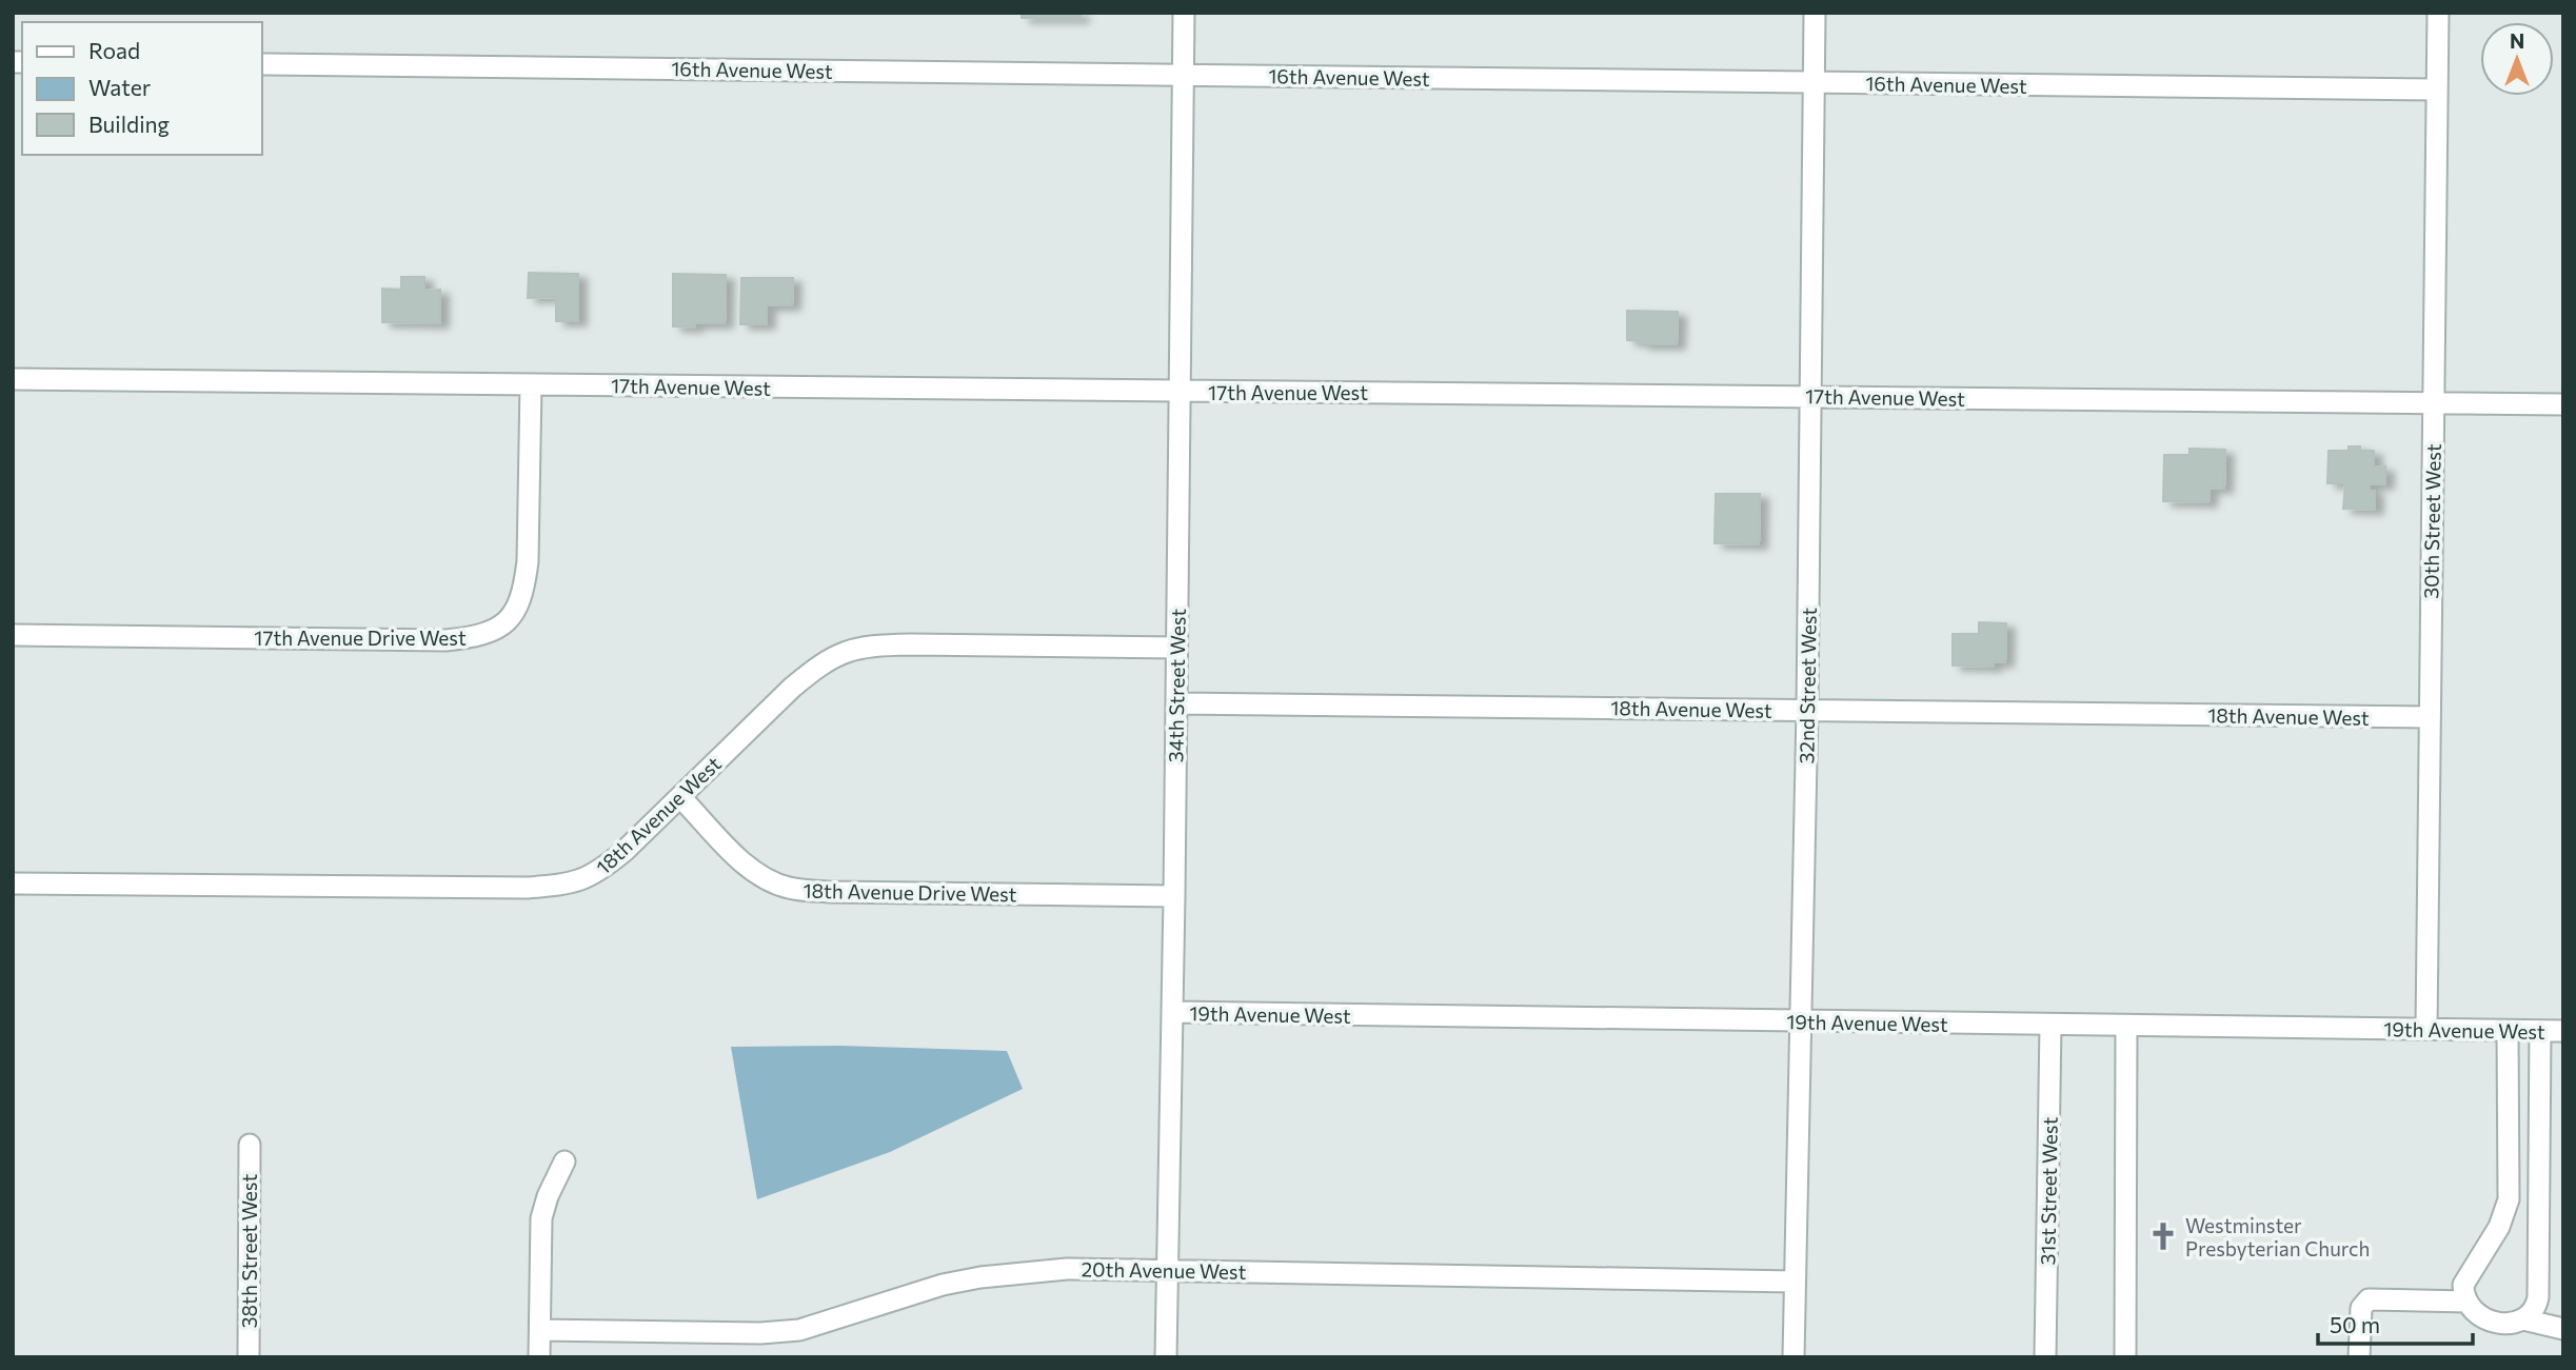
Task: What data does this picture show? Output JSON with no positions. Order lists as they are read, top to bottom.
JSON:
{
  "streets": {
    "street": [
      "16th Avenue West",
      "17th Avenue West",
      "30th Street West",
      "17th Avenue Drive West",
      "34th Street West",
      "32nd Street West",
      "18th Avenue West",
      "18th Avenue Drive West",
      "19th Avenue West",
      "31st Street West",
      "38th Street West",
      "20th Avenue West"
    ]
  },
  "crossings": [
    ["16th Avenue West", "30th Street West"],
    ["16th Avenue West", "34th Street West"],
    ["16th Avenue West", "32nd Street West"],
    ["17th Avenue West", "30th Street West"],
    ["17th Avenue West", "17th Avenue Drive West"],
    ["17th Avenue West", "34th Street West"],
    ["17th Avenue West", "32nd Street West"],
    ["30th Street West", "18th Avenue West"],
    ["30th Street West", "19th Avenue West"],
    ["34th Street West", "18th Avenue West"],
    ["34th Street West", "18th Avenue Drive West"],
    ["34th Street West", "19th Avenue West"],
    ["34th Street West", "20th Avenue West"],
    ["32nd Street West", "18th Avenue West"],
    ["32nd Street West", "19th Avenue West"],
    ["32nd Street West", "20th Avenue West"],
    ["18th Avenue West", "18th Avenue Drive West"],
    ["19th Avenue West", "31st Street West"]
  ],
  "places": {
    "church": ["Westminster Presbyterian Church"]
  },
  "legend": ["Road", "Water", "Building"],
  "scale_bar": "50 m",
  "north": "top"
}
